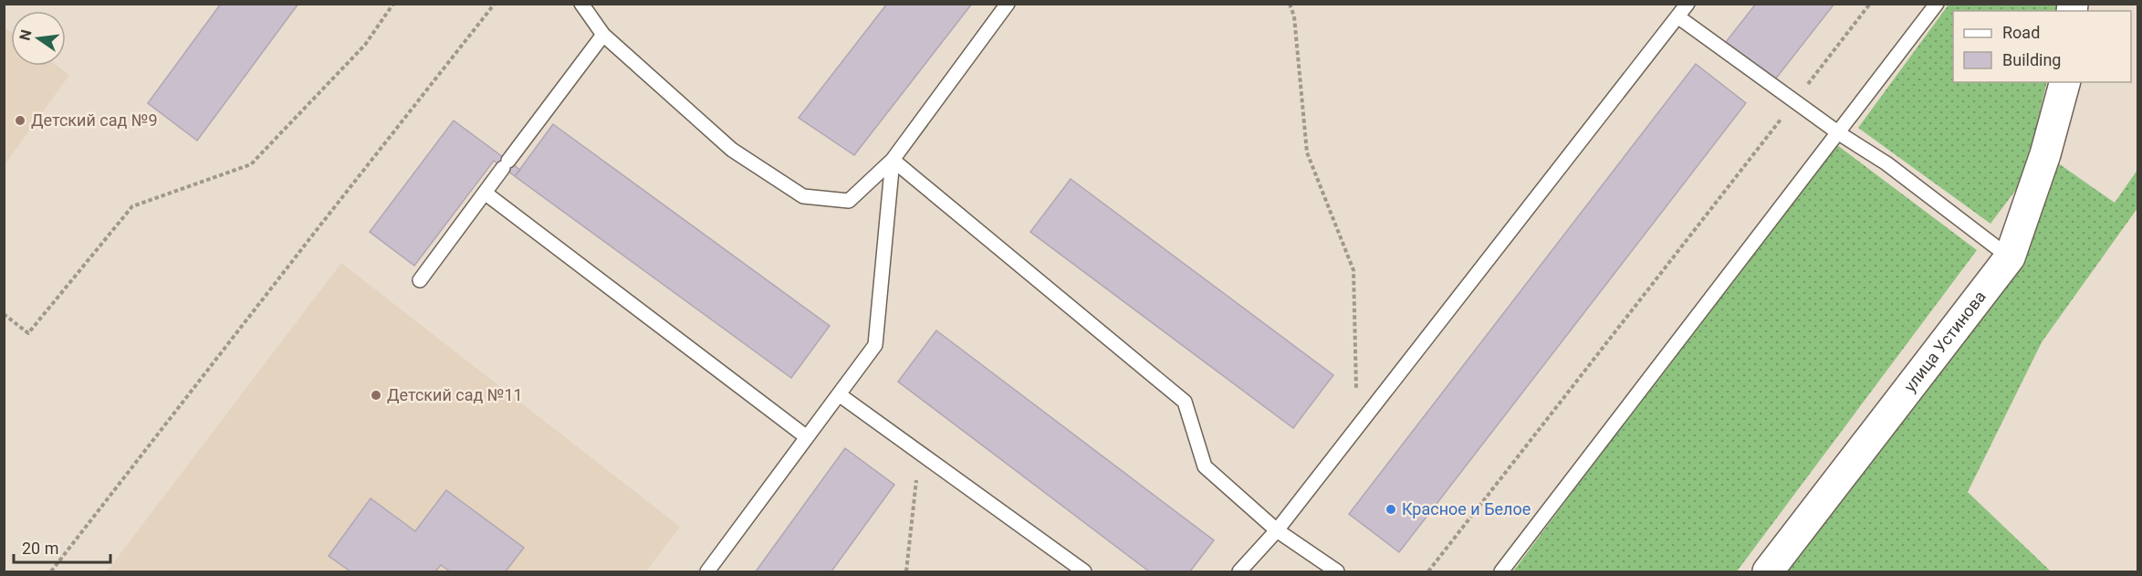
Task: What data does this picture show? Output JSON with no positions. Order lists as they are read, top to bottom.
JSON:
{
  "streets": {
    "street": ["улица Устинова"]
  },
  "places": ["Детский сад №9", "Детский сад №11", "Красное и Белое"],
  "legend": ["Road", "Building"],
  "scale_bar": "20 m",
  "north": "left"
}
